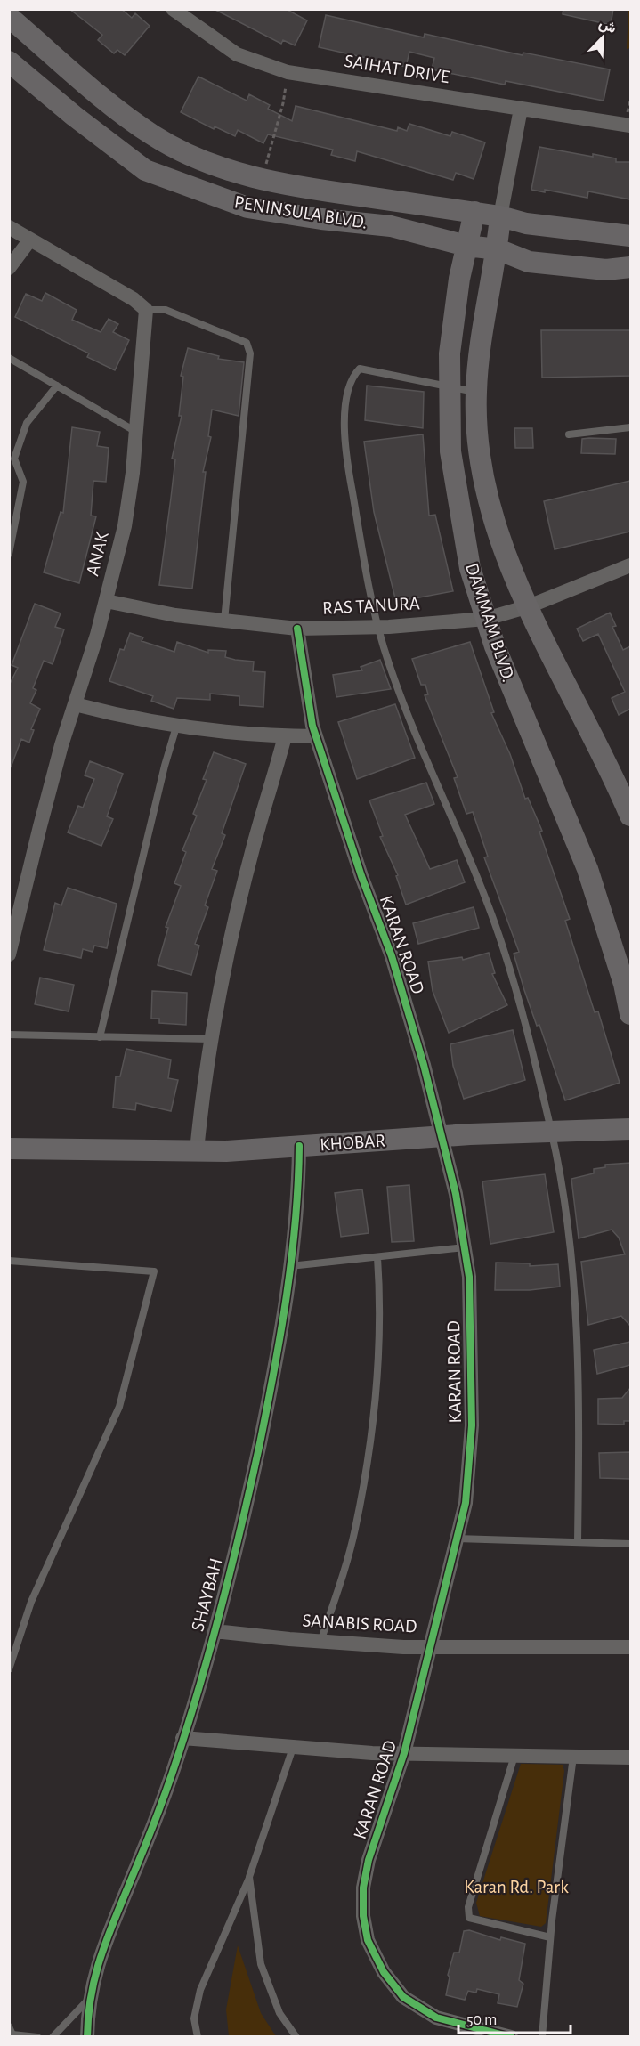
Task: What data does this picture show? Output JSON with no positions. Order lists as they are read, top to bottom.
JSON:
{
  "streets": {
    "main road": ["PENINSULA BLVD.", "DAMMAM BLVD.", "KHOBAR"],
    "street": [
      "SAIHAT DRIVE",
      "ANAK",
      "RAS TANURA",
      "KARAN ROAD",
      "SHAYBAH",
      "SANABIS ROAD"
    ]
  },
  "crossings": [
    ["PENINSULA BLVD.", "DAMMAM BLVD."],
    ["ANAK", "RAS TANURA"],
    ["RAS TANURA", "DAMMAM BLVD."],
    ["RAS TANURA", "KARAN ROAD"],
    ["KARAN ROAD", "KHOBAR"],
    ["KARAN ROAD", "SANABIS ROAD"],
    ["KHOBAR", "SHAYBAH"],
    ["SHAYBAH", "SANABIS ROAD"]
  ],
  "parks": ["Karan Rd. Park"],
  "scale_bar": "50 m",
  "north": "top right"
}
